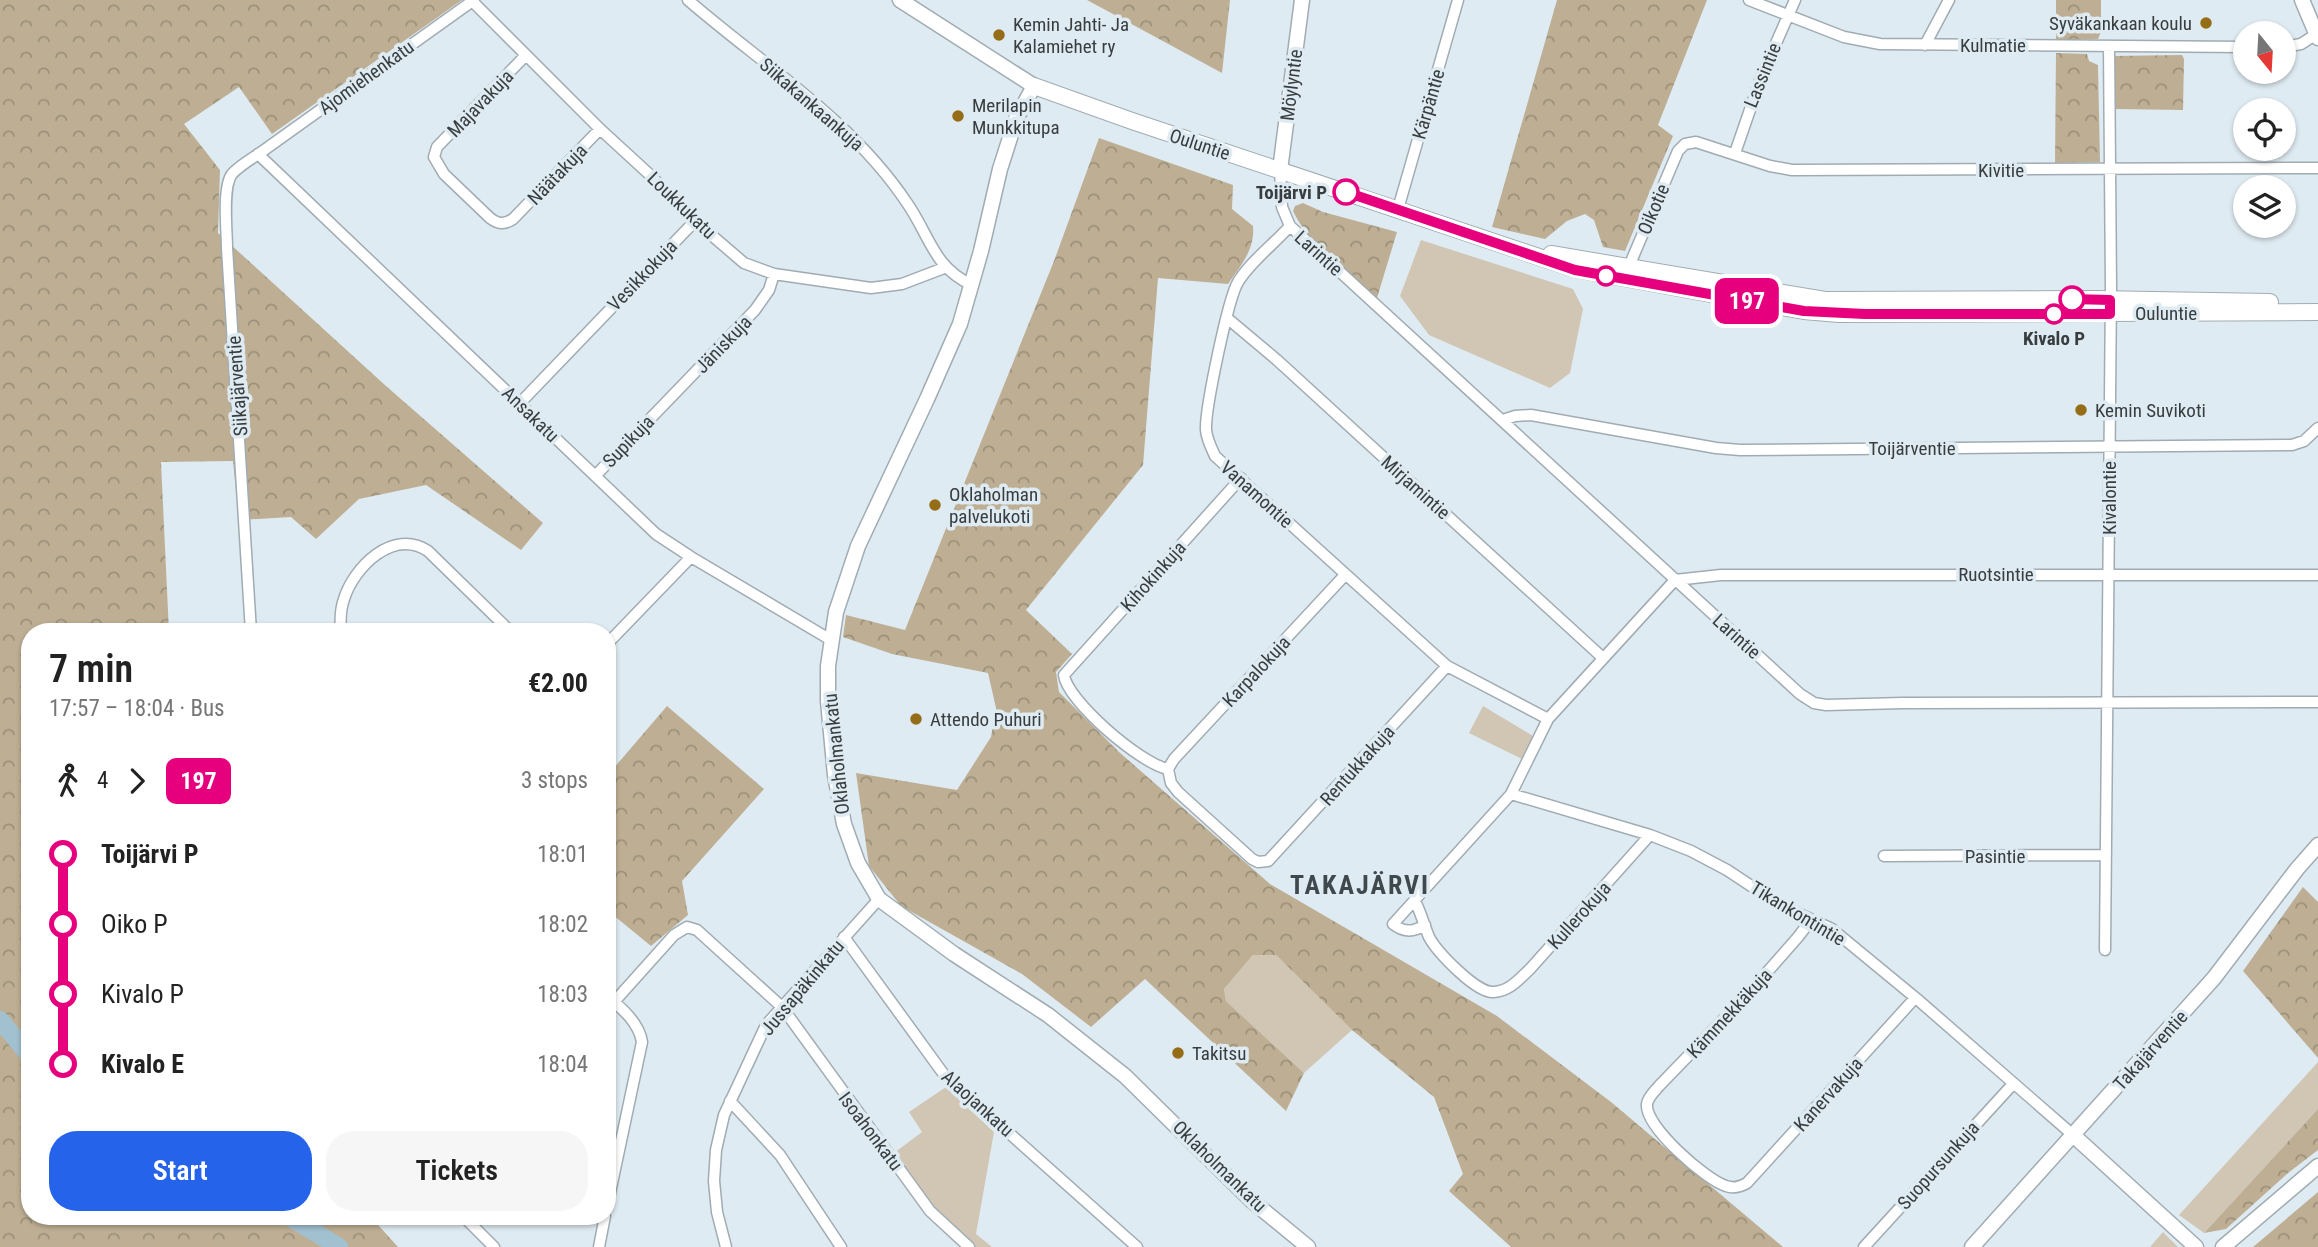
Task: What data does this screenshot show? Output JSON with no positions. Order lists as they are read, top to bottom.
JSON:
{
  "streets": {
    "main road": ["Ouluntie"],
    "street": [
      "Kulmatie",
      "Lassintie",
      "Ajomiehenkatu",
      "Möylyntie",
      "Majavakuja",
      "Siikakankaankuja",
      "Kärpäntie",
      "Kivitie",
      "Näätakuja",
      "Loukkukatu",
      "Oikotie",
      "Larintie",
      "Vesikkokuja",
      "Jäniskuja",
      "Siikajärventie",
      "Ansakatu",
      "Supikuja",
      "Toijärventie",
      "Mirjamintie",
      "Vanamontie",
      "Kivalontie",
      "Ruotsintie",
      "Kihokinkuja",
      "Karpalokuja",
      "Oklaholmankatu",
      "Rentukkakuja",
      "Pasintie",
      "Tikankontintie",
      "Kullerokuja",
      "Jussapäkinkatu",
      "Kämmekkäkuja",
      "Takajärventie",
      "Kanervakuja",
      "Alaojankatu",
      "Isoahonkatu",
      "Suopursunkuja"
    ]
  },
  "crossings": [
    ["Kulmatie", "Lassintie"],
    ["Kulmatie", "Kivalontie"],
    ["Lassintie", "Kivitie"],
    ["Ajomiehenkatu", "Loukkukatu"],
    ["Ajomiehenkatu", "Siikajärventie"],
    ["Ajomiehenkatu", "Ansakatu"],
    ["Möylyntie", "Ouluntie"],
    ["Majavakuja", "Näätakuja"],
    ["Majavakuja", "Loukkukatu"],
    ["Siikakankaankuja", "Loukkukatu"],
    ["Siikakankaankuja", "Oklaholmankatu"],
    ["Kärpäntie", "Ouluntie"],
    ["Ouluntie", "Oikotie"],
    ["Ouluntie", "Kivalontie"],
    ["Ouluntie", "Oklaholmankatu"],
    ["Kivitie", "Oikotie"],
    ["Kivitie", "Kivalontie"],
    ["Näätakuja", "Loukkukatu"],
    ["Loukkukatu", "Vesikkokuja"],
    ["Loukkukatu", "Jäniskuja"],
    ["Larintie", "Toijärventie"],
    ["Larintie", "Vanamontie"],
    ["Larintie", "Kivalontie"],
    ["Larintie", "Ruotsintie"],
    ["Vesikkokuja", "Ansakatu"],
    ["Jäniskuja", "Supikuja"],
    ["Siikajärventie", "Ansakatu"],
    ["Ansakatu", "Supikuja"],
    ["Ansakatu", "Oklaholmankatu"],
    ["Toijärventie", "Kivalontie"],
    ["Mirjamintie", "Vanamontie"],
    ["Vanamontie", "Kihokinkuja"],
    ["Vanamontie", "Karpalokuja"],
    ["Vanamontie", "Rentukkakuja"],
    ["Kivalontie", "Ruotsintie"],
    ["Kivalontie", "Pasintie"],
    ["Kihokinkuja", "Karpalokuja"],
    ["Kihokinkuja", "Rentukkakuja"],
    ["Karpalokuja", "Rentukkakuja"],
    ["Oklaholmankatu", "Jussapäkinkatu"],
    ["Tikankontintie", "Kullerokuja"],
    ["Tikankontintie", "Kämmekkäkuja"],
    ["Tikankontintie", "Takajärventie"],
    ["Tikankontintie", "Kanervakuja"],
    ["Tikankontintie", "Suopursunkuja"],
    ["Jussapäkinkatu", "Alaojankatu"],
    ["Jussapäkinkatu", "Isoahonkatu"],
    ["Kämmekkäkuja", "Kanervakuja"]
  ],
  "districts": ["TAKAJÄRVI"],
  "places": [
    "Syväkankaan koulu",
    "Kemin Jahti- Ja Kalamiehet ry",
    "Merilapin Munkkitupa",
    "Toijärvi P",
    "Kivalo P",
    "Kemin Suvikoti",
    "Oklaholman palvelukoti",
    "Attendo Puhuri",
    "Takitsu"
  ],
  "lines": ["bus line 197"],
  "north": "bottom",
  "page": {
    "on_map": "197",
    "heading": ["7 min", "17:57 – 18:04 · Bus", "€2.00"],
    "legs": ["4", "197", "3 stops"],
    "list": [
      {
        "name": "Toijärvi P",
        "value": "18:01"
      },
      {
        "name": "Oiko P",
        "value": "18:02"
      },
      {
        "name": "Kivalo P",
        "value": "18:03"
      },
      {
        "name": "Kivalo E",
        "value": "18:04"
      }
    ],
    "buttons": ["Start", "Tickets"]
  }
}
